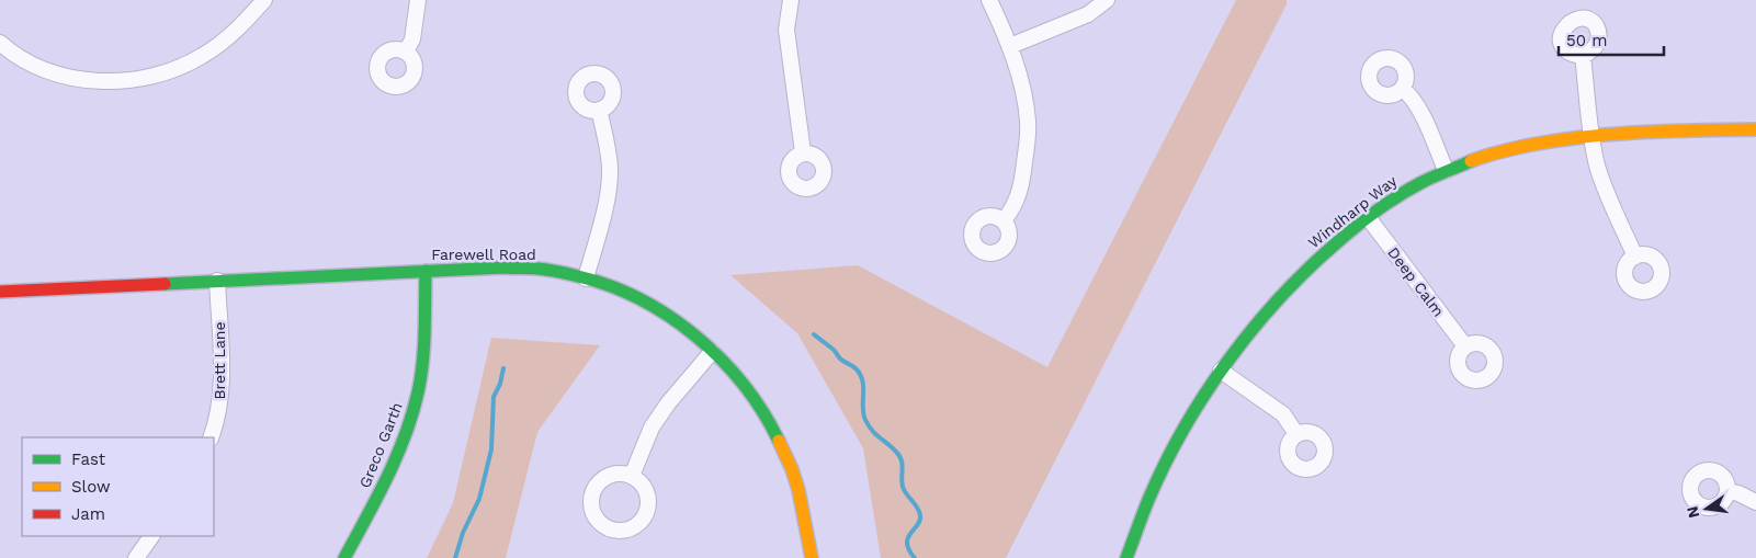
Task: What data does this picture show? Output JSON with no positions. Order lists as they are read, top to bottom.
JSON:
{
  "streets": {
    "street": [
      "Windharp Way",
      "Farewell Road",
      "Deep Calm",
      "Brett Lane",
      "Greco Garth"
    ]
  },
  "crossings": [
    ["Windharp Way", "Deep Calm"],
    ["Farewell Road", "Brett Lane"],
    ["Farewell Road", "Greco Garth"]
  ],
  "legend": ["Fast", "Slow", "Jam"],
  "scale_bar": "50 m",
  "north": "left"
}
